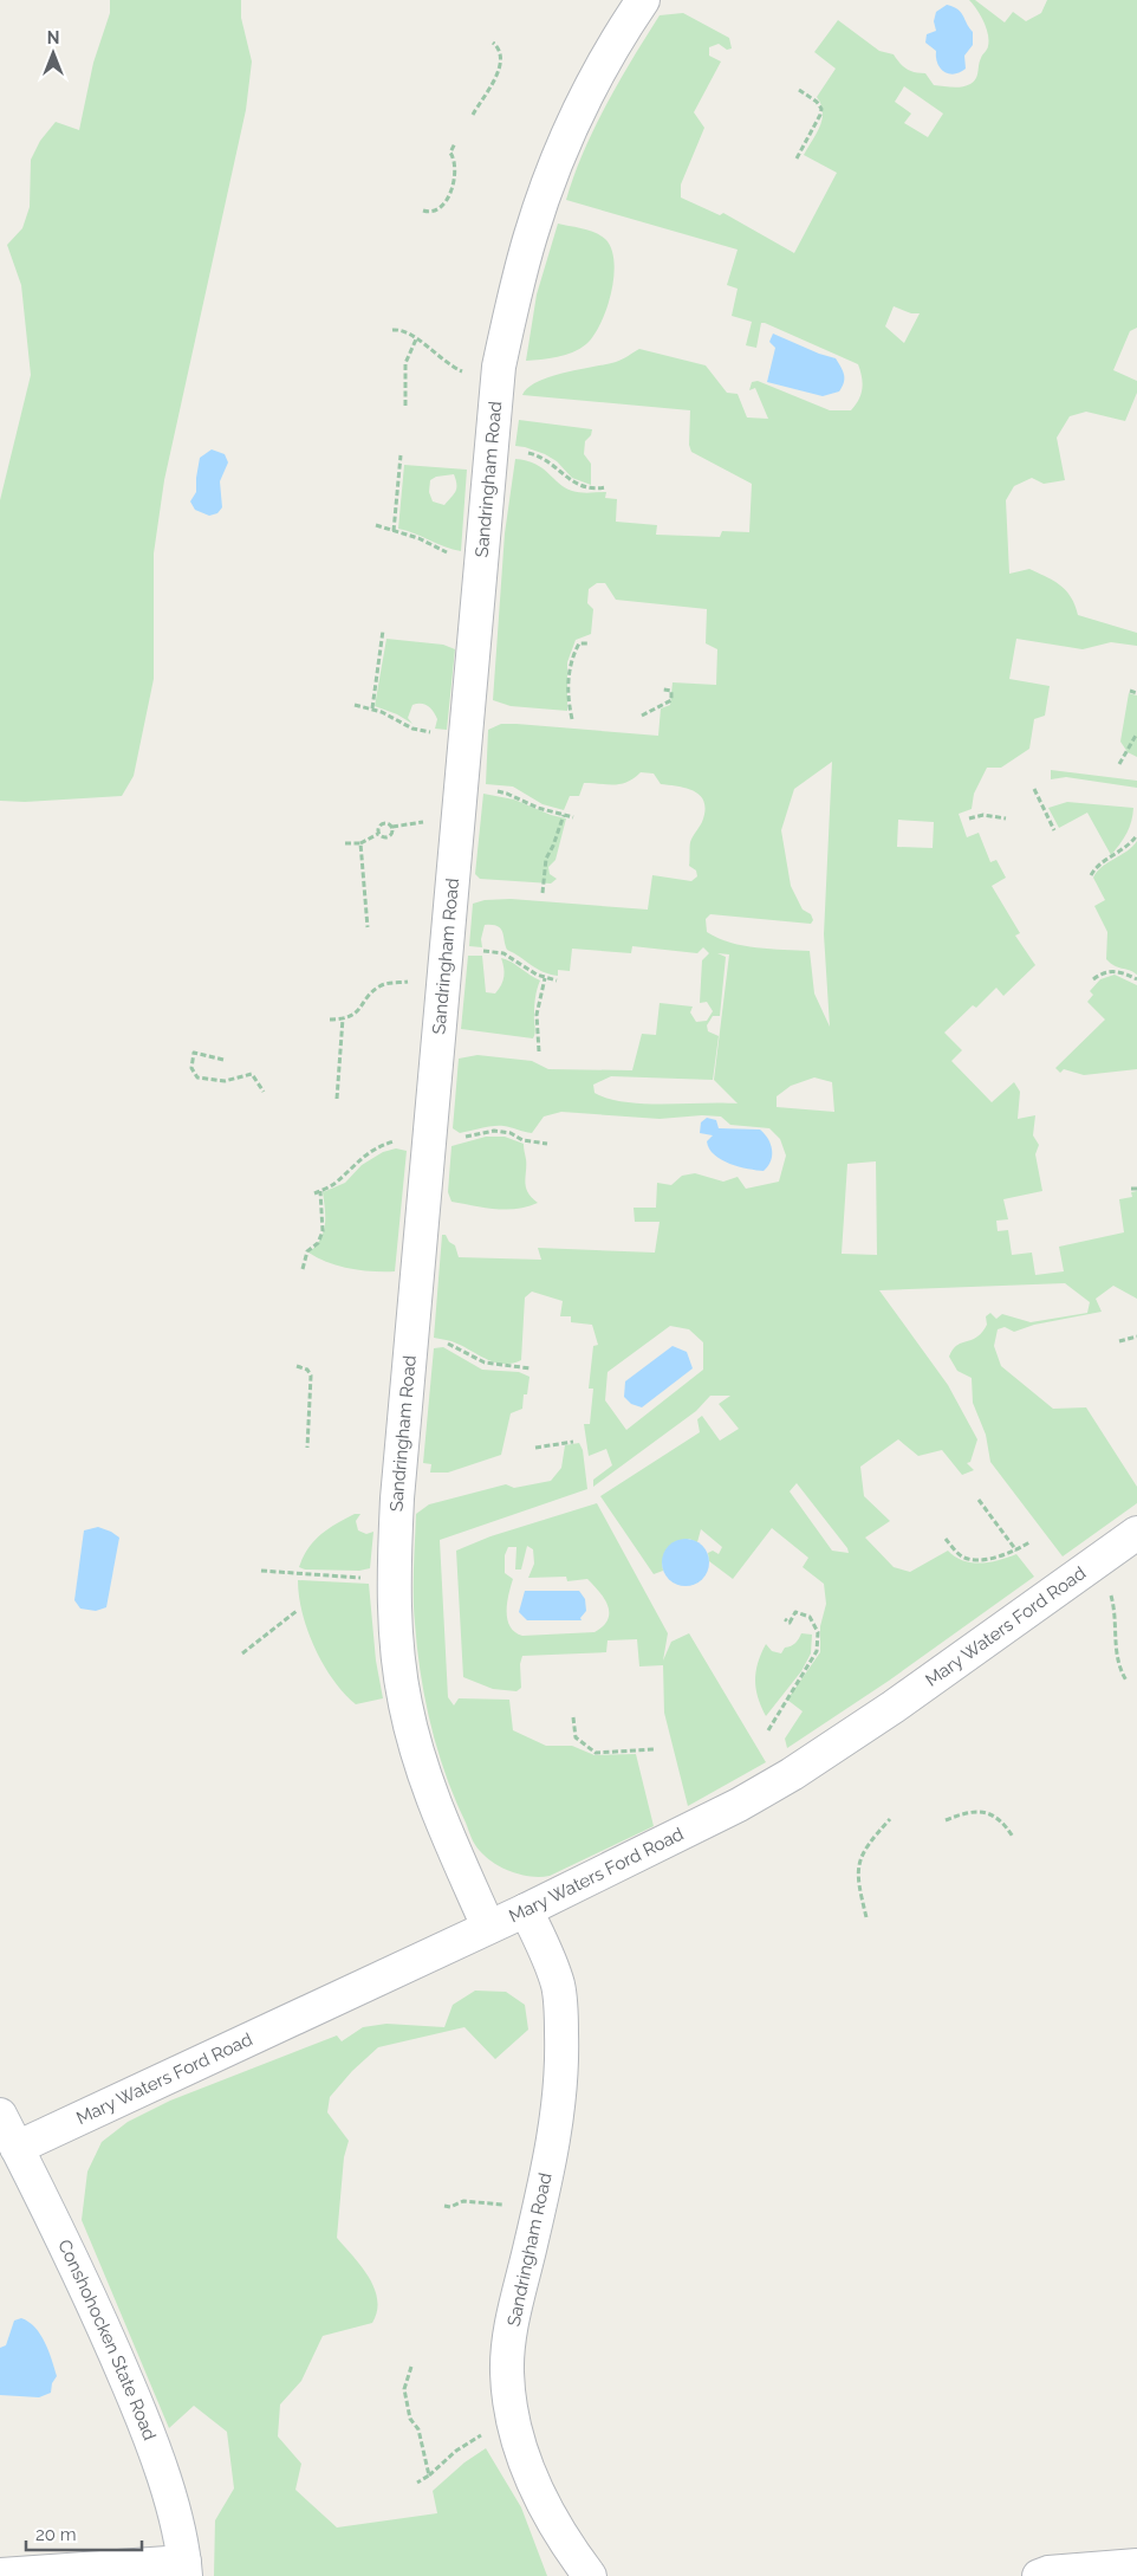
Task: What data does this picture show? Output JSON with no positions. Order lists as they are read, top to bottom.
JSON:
{
  "streets": {
    "street": ["Sandringham Road", "Mary Waters Ford Road", "Conshohocken State Road"]
  },
  "crossings": [
    ["Sandringham Road", "Mary Waters Ford Road"],
    ["Mary Waters Ford Road", "Conshohocken State Road"]
  ],
  "scale_bar": "20 m",
  "north": "top"
}
